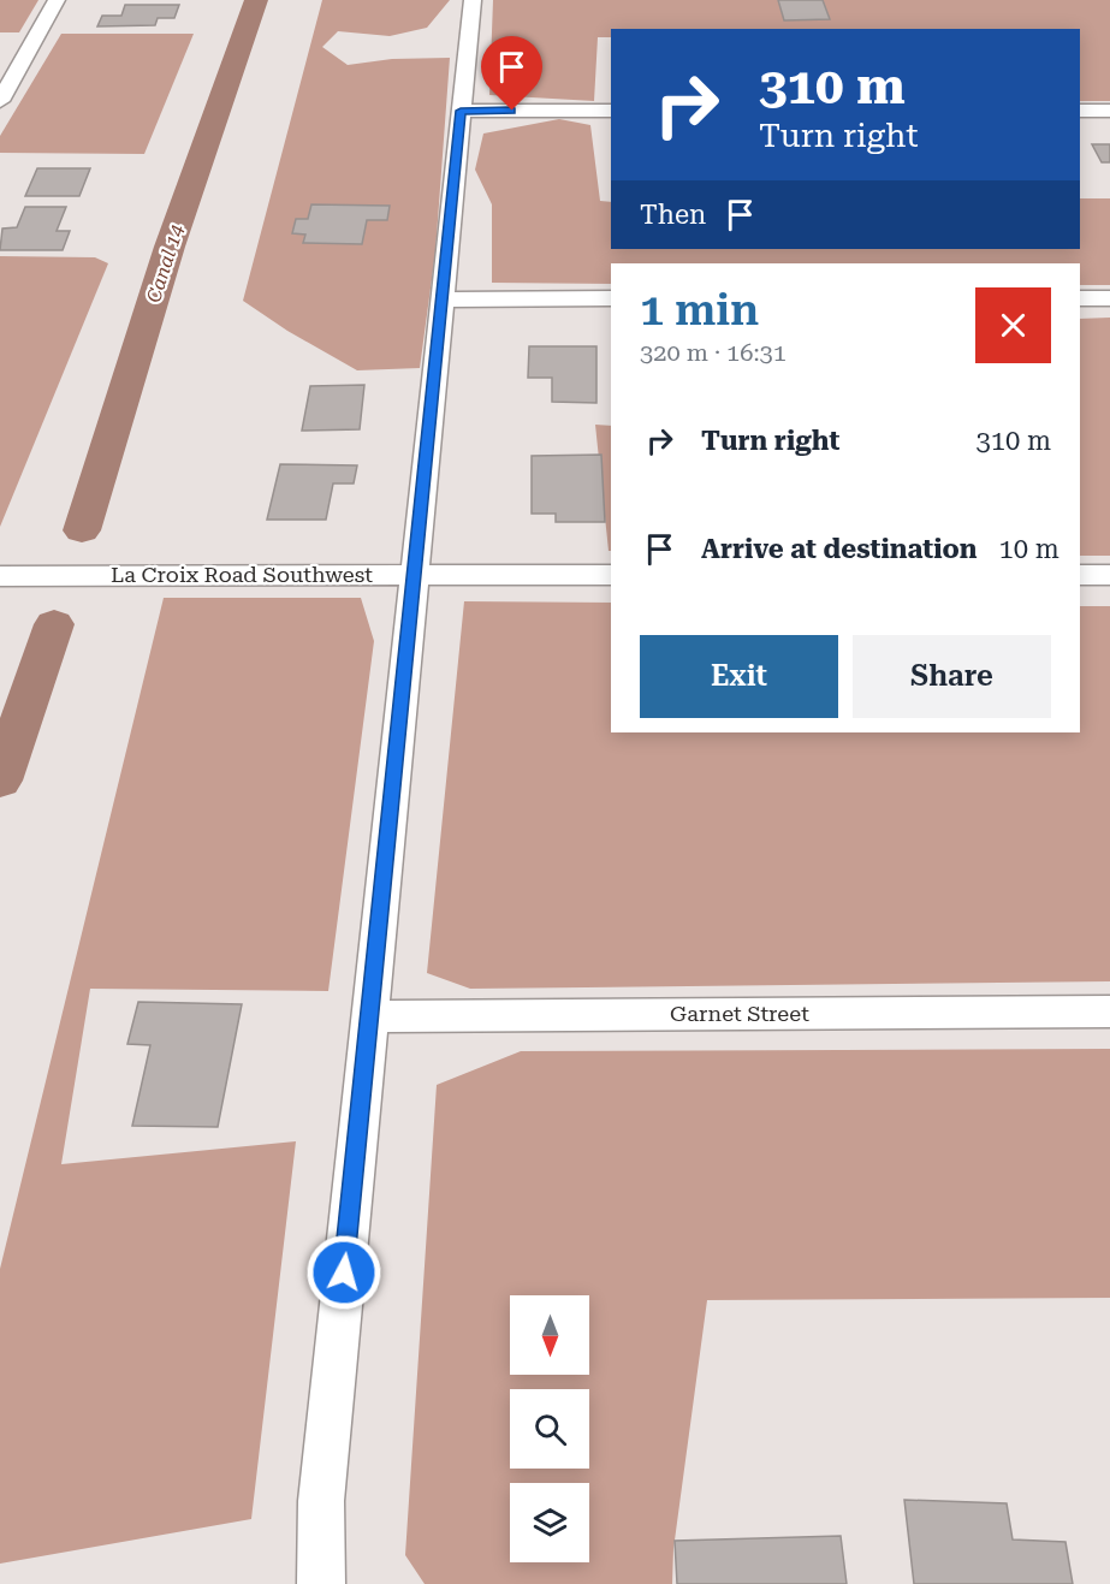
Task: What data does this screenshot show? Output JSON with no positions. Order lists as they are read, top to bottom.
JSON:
{
  "streets": {
    "street": ["La Croix Road Southwest", "Garnet Street"]
  },
  "water": ["Canal 14"],
  "north": "bottom",
  "page": {
    "turn": ["310 m", "Turn right"],
    "then": "Then",
    "heading": ["1 min", "320 m · 16:31"],
    "list": [
      {
        "name": "Turn right",
        "value": "310 m"
      },
      {
        "name": "Arrive at destination",
        "value": "10 m"
      }
    ],
    "buttons": ["Exit", "Share"]
  }
}
